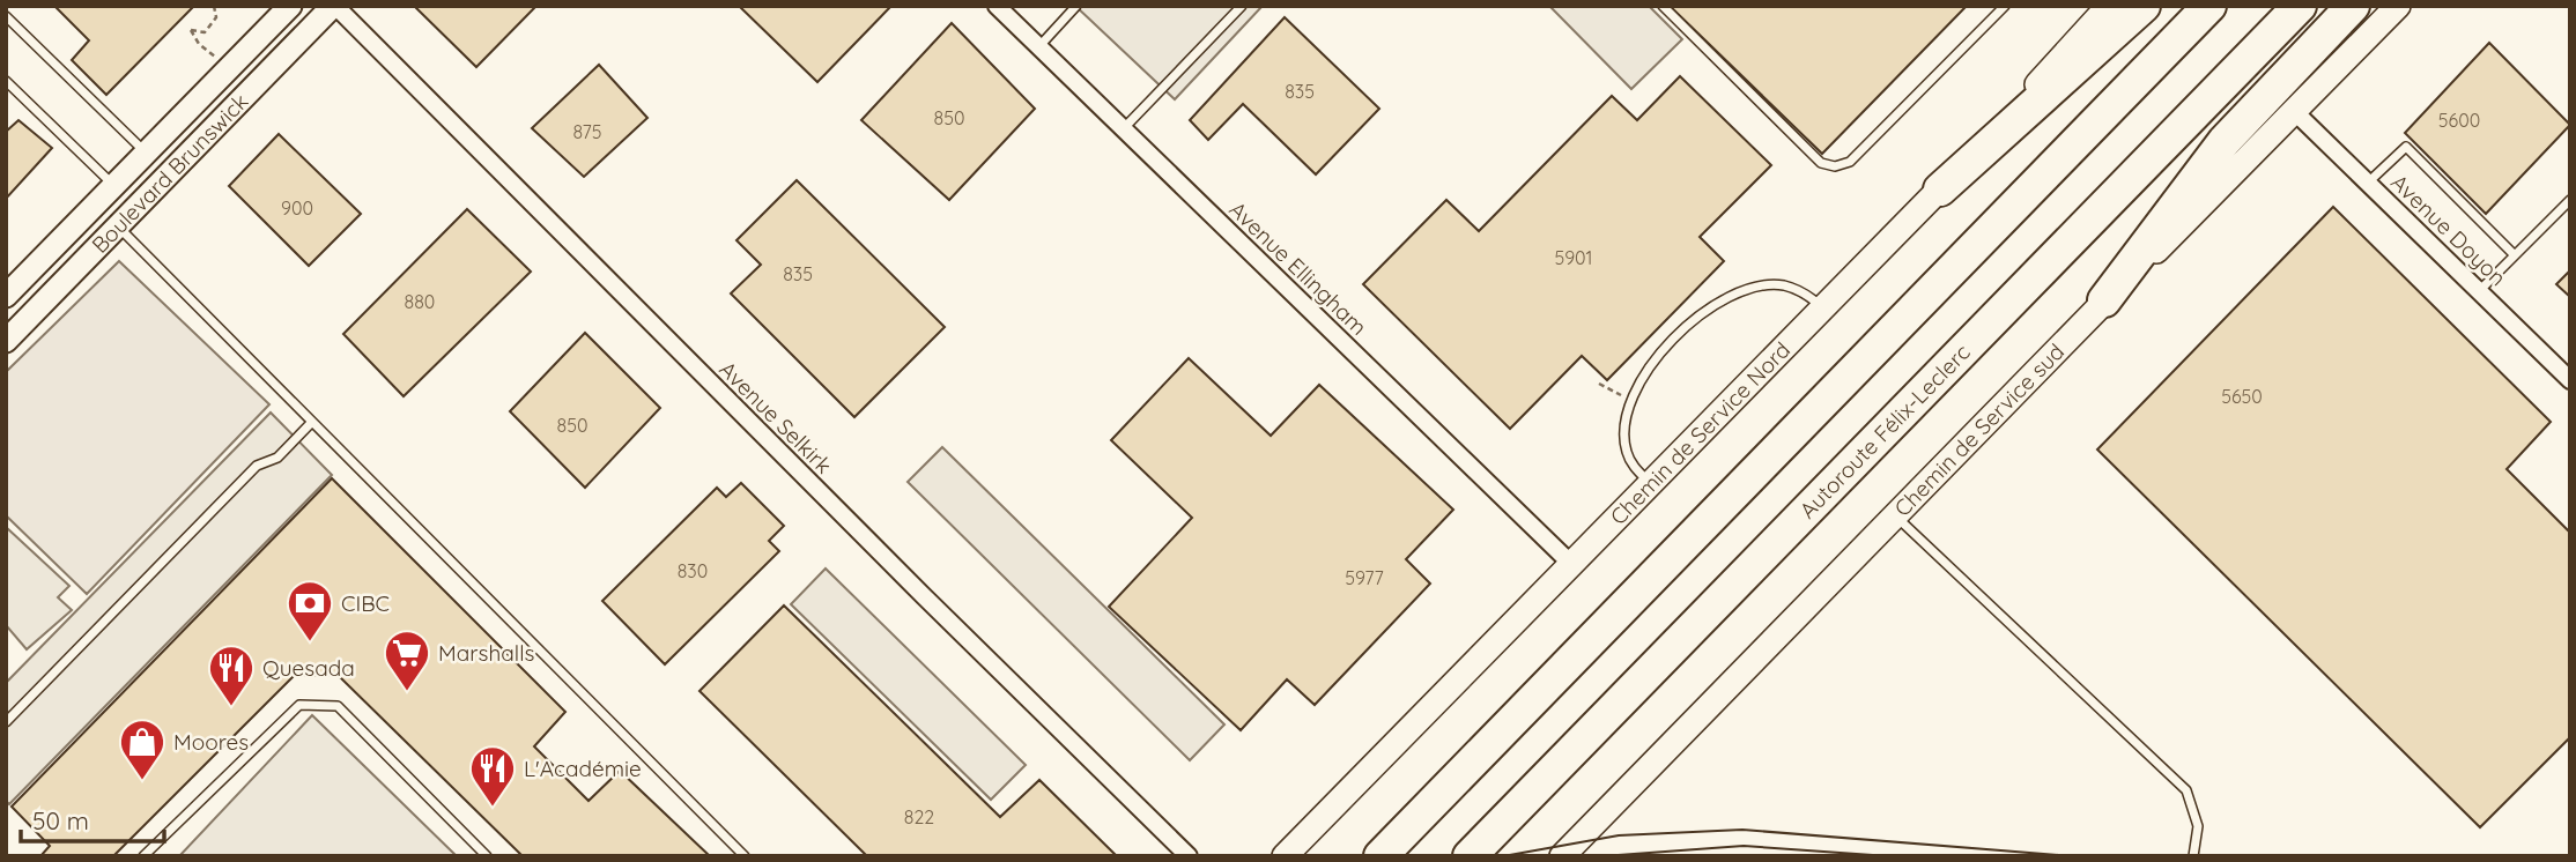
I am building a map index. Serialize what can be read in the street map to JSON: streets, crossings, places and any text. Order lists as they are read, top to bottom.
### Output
{
  "streets": {
    "highway": ["Autoroute Félix-Leclerc"],
    "main road": ["Chemin de Service sud", "Chemin de Service Nord"],
    "street": [
      "Boulevard Brunswick",
      "Avenue Doyon",
      "Avenue Ellingham",
      "Avenue Selkirk"
    ]
  },
  "crossings": [
    ["Boulevard Brunswick", "Avenue Selkirk"],
    ["Avenue Doyon", "Chemin de Service sud"],
    ["Avenue Ellingham", "Chemin de Service Nord"]
  ],
  "places": {
    "bank": ["CIBC"],
    "supermarket": ["Marshalls"],
    "restaurant": ["Quesada", "L'Académie"],
    "shop": ["Moores"]
  },
  "house_numbers": [
    "835",
    "850",
    "5600",
    "875",
    "900",
    "5901",
    "835",
    "880",
    "5650",
    "850",
    "830",
    "5977",
    "822"
  ],
  "scale_bar": "50 m"
}
